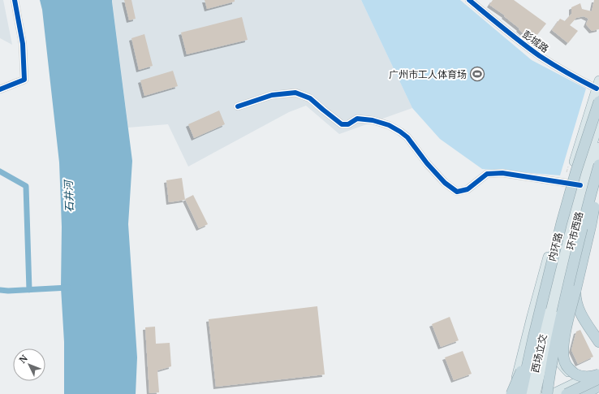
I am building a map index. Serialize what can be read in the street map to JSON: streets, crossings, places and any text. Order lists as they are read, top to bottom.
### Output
{
  "streets": {
    "highway": ["内环路"],
    "main road": ["环市西路", "西场立交"],
    "street": ["彭城路"]
  },
  "crossings": [
    ["环市西路", "西场立交"]
  ],
  "water": ["石井河"],
  "places": {
    "sports": ["广州市工人体育场"]
  },
  "north": "top left"
}
